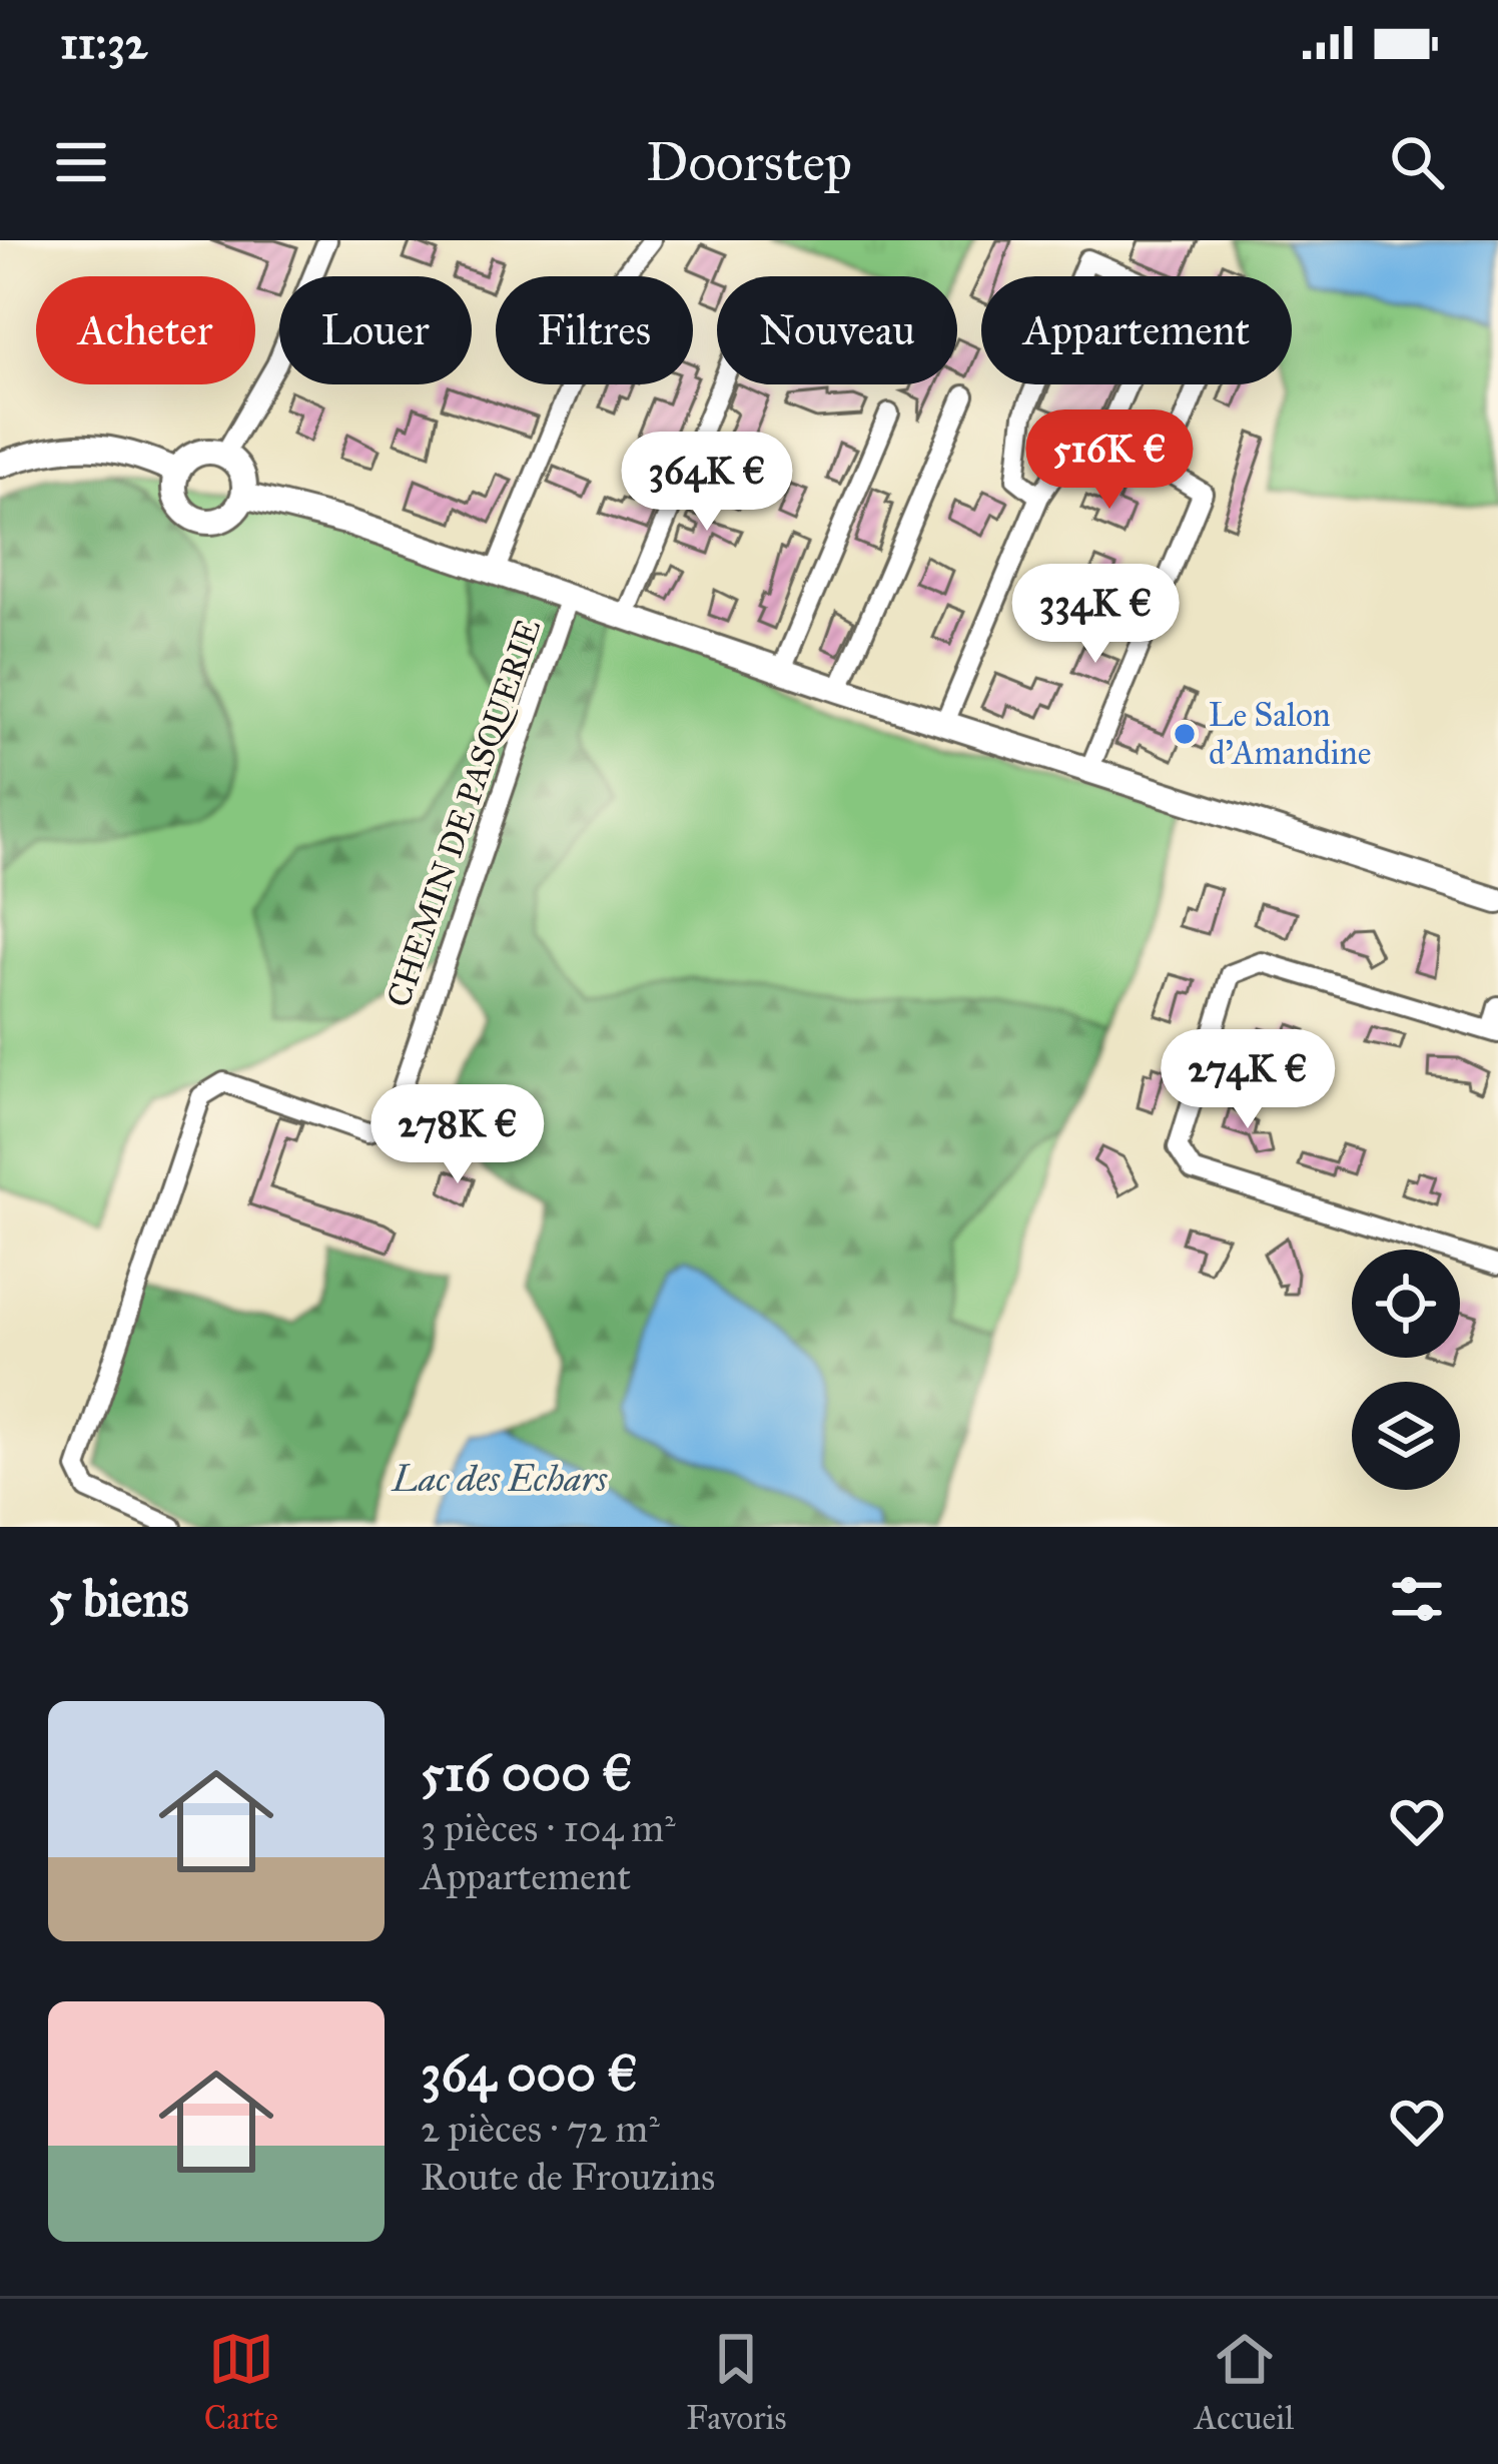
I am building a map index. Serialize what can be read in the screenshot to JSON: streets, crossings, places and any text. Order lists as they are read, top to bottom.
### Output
{
  "streets": {
    "street": ["CHEMIN DE PASQUERIE"]
  },
  "water": ["Lac des Echars"],
  "places": ["Le Salon d'Amandine"],
  "page": {
    "status": "11:32",
    "header": "Doorstep",
    "chip": [
      "Acheter",
      "Louer",
      "Filtres",
      "Nouveau",
      "Appartement"
    ],
    "price": [
      "516K €",
      "364K €",
      "334K €",
      "274K €",
      "278K €"
    ],
    "heading": "5 biens",
    "list": [
      {
        "name": "516 000 €",
        "note": "3 pièces · 104 m² · Appartement"
      },
      {
        "name": "364 000 €",
        "note": "2 pièces · 72 m² · Route de Frouzins"
      }
    ],
    "tabs": ["Carte", "Favoris", "Accueil"]
  }
}
